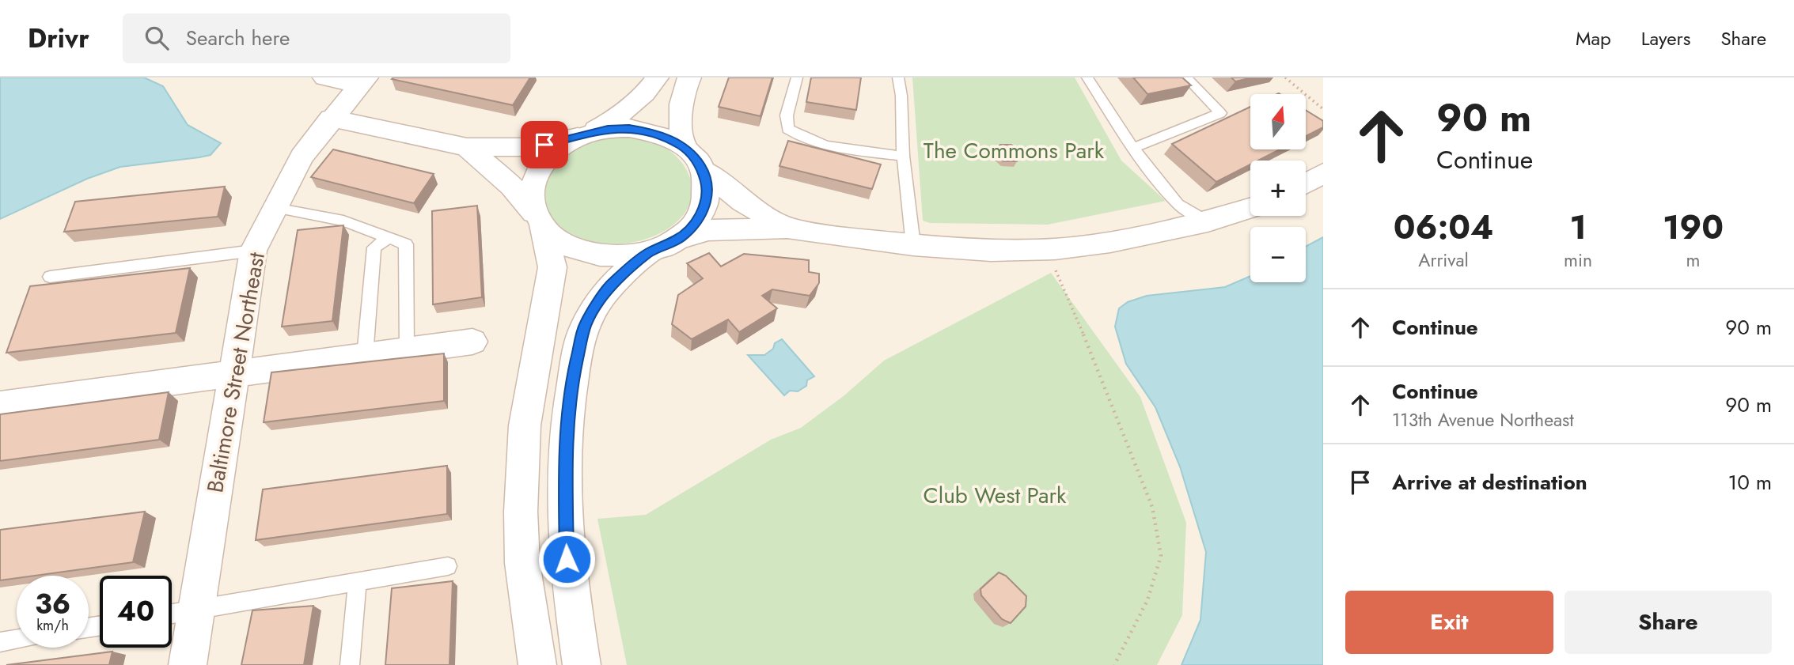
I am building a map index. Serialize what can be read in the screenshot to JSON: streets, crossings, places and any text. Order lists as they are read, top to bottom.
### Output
{
  "streets": {
    "street": ["Baltimore Street Northeast"]
  },
  "parks": ["The Commons Park", "Club West Park"],
  "north": "top",
  "page": {
    "header": "Drivr",
    "search": "Search here",
    "nav": ["Map", "Layers", "Share"],
    "turn": ["90 m", "Continue"],
    "map_buttons": ["+", "−"],
    "eta": [
      "06:04",
      "Arrival",
      "1",
      "min",
      "190",
      "m"
    ],
    "list": [
      {
        "name": "Continue",
        "value": "90 m"
      },
      {
        "name": "Continue",
        "note": "113th Avenue Northeast",
        "value": "90 m"
      },
      {
        "name": "Arrive at destination",
        "value": "10 m"
      }
    ],
    "speed": "36 km/h",
    "limit": "40",
    "buttons": ["Exit", "Share"]
  }
}
